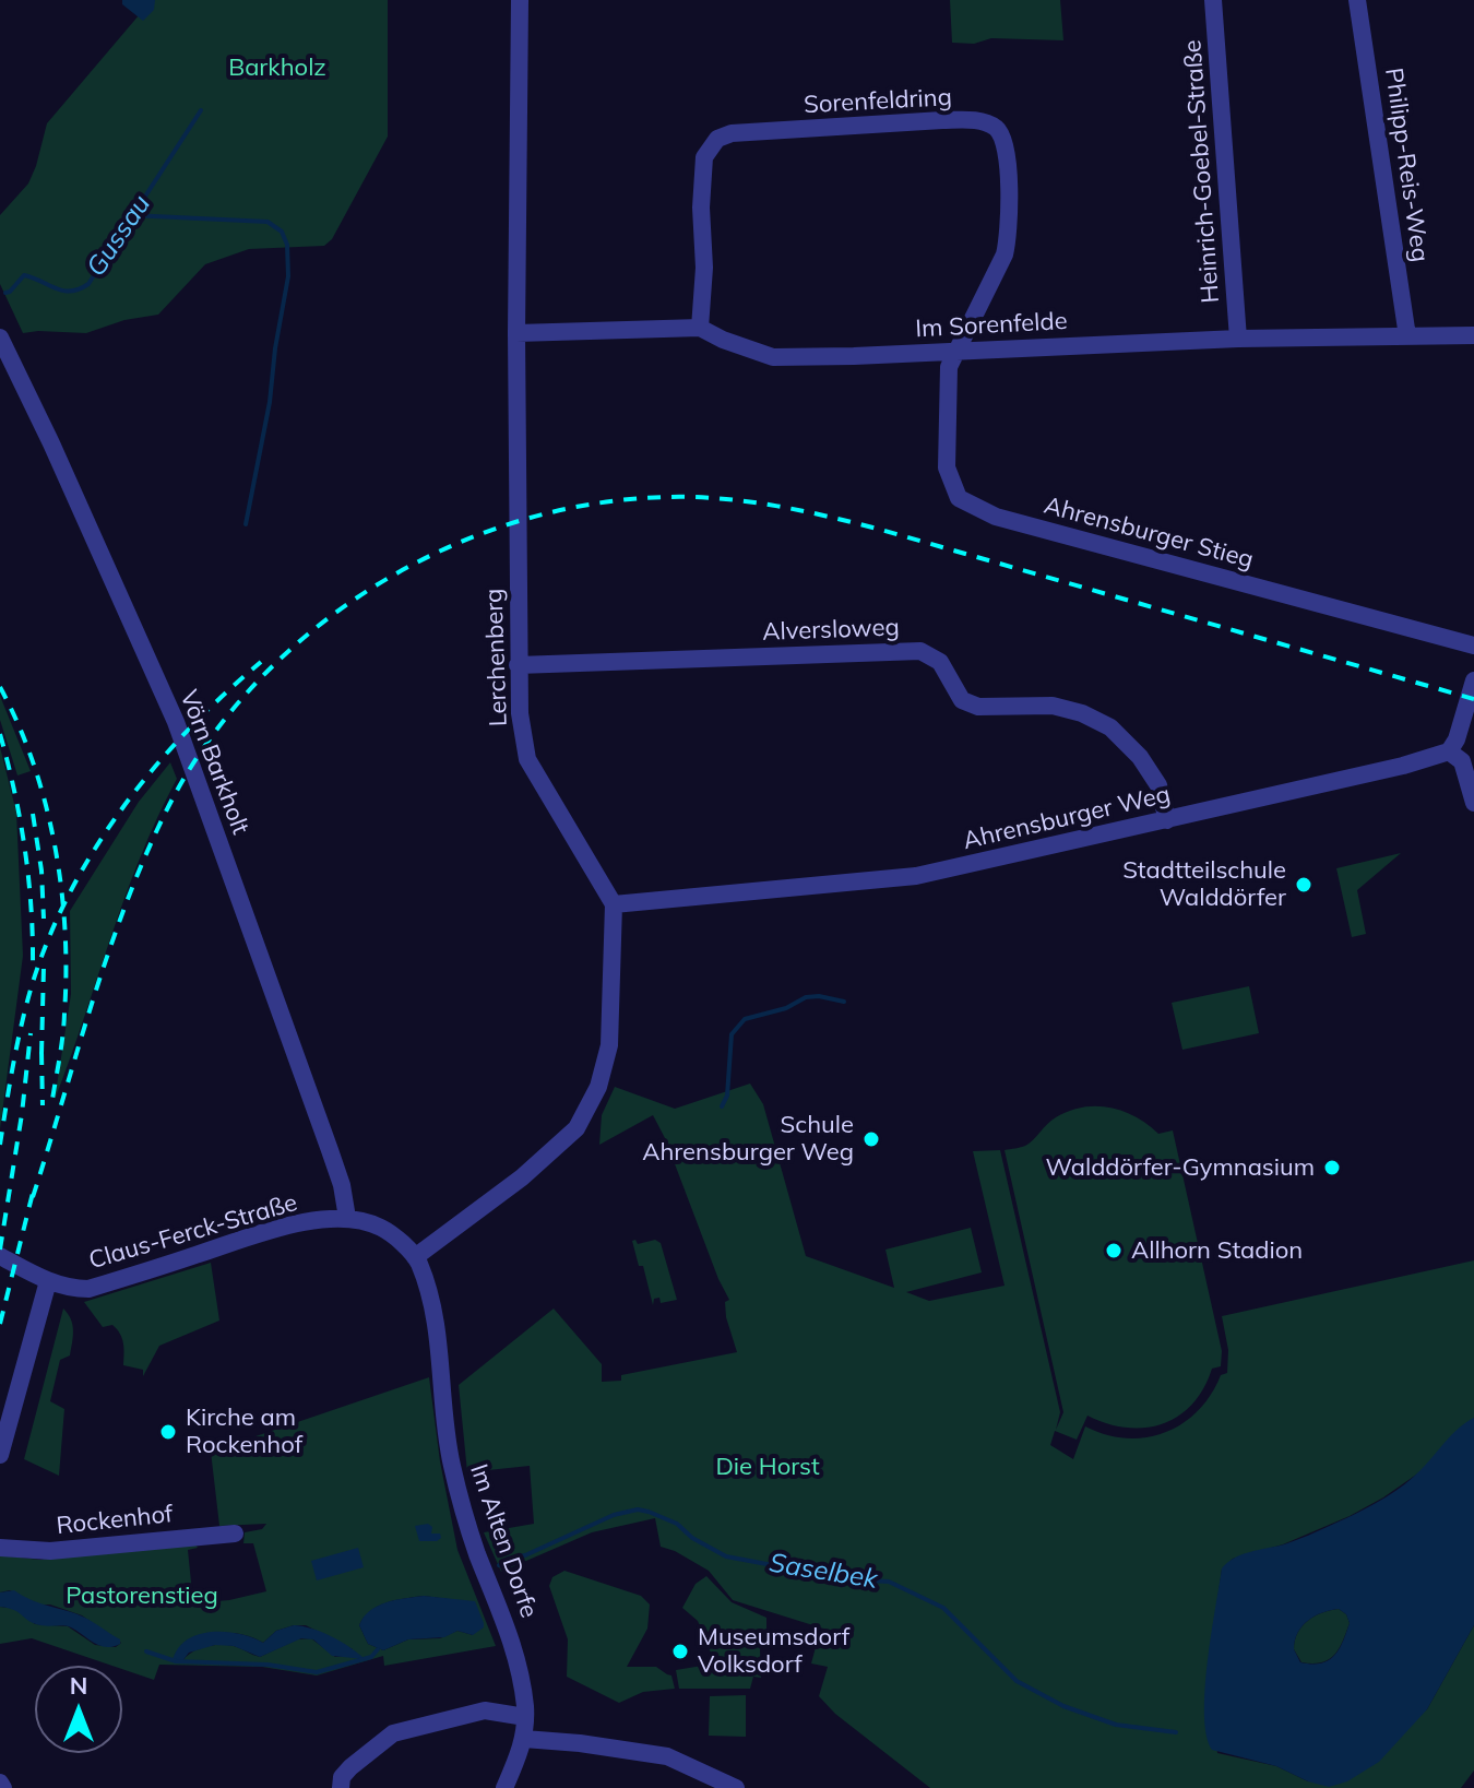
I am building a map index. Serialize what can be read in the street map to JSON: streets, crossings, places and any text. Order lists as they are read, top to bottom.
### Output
{
  "streets": {
    "street": [
      "Sorenfeldring",
      "Philipp-Reis-Weg",
      "Heinrich-Goebel-Straße",
      "Im Sorenfelde",
      "Ahrensburger Stieg",
      "Alversloweg",
      "Lerchenberg",
      "Vörn Barkholt",
      "Ahrensburger Weg",
      "Claus-Ferck-Straße",
      "Rockenhof",
      "Im Alten Dorfe"
    ]
  },
  "crossings": [
    ["Sorenfeldring", "Im Sorenfelde"],
    ["Sorenfeldring", "Ahrensburger Stieg"],
    ["Philipp-Reis-Weg", "Im Sorenfelde"],
    ["Heinrich-Goebel-Straße", "Im Sorenfelde"],
    ["Im Sorenfelde", "Ahrensburger Stieg"],
    ["Im Sorenfelde", "Lerchenberg"],
    ["Alversloweg", "Lerchenberg"],
    ["Alversloweg", "Ahrensburger Weg"],
    ["Lerchenberg", "Ahrensburger Weg"],
    ["Vörn Barkholt", "Claus-Ferck-Straße"],
    ["Claus-Ferck-Straße", "Im Alten Dorfe"]
  ],
  "water": ["Gussau", "Saselbek"],
  "parks": ["Barkholz", "Die Horst", "Pastorenstieg"],
  "places": [
    "Stadtteilschule Walddörfer",
    "Schule Ahrensburger Weg",
    "Walddörfer-Gymnasium",
    "Allhorn Stadion",
    "Kirche am Rockenhof",
    "Museumsdorf Volksdorf"
  ],
  "north": "top"
}
